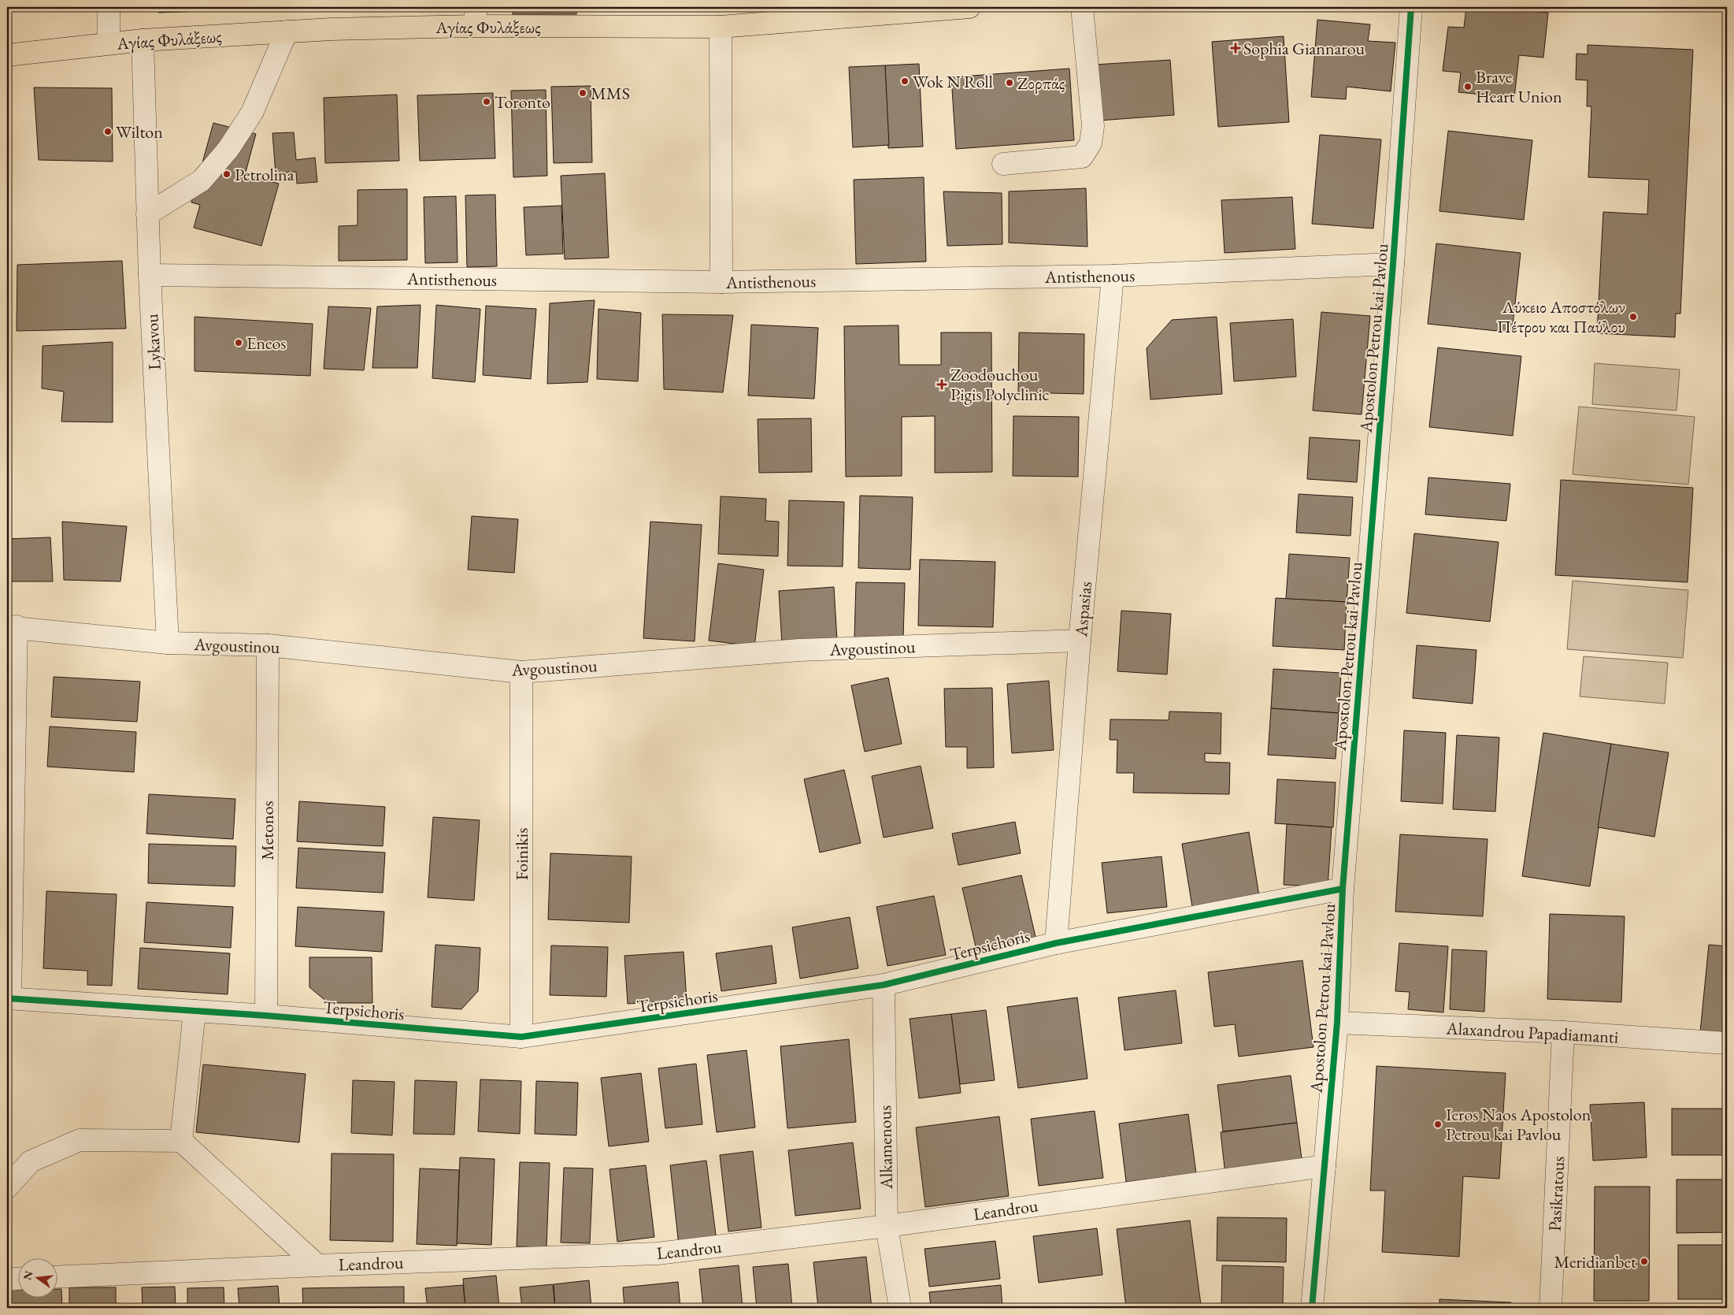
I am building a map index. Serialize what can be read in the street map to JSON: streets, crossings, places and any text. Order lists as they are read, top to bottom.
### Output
{
  "streets": {
    "main road": ["Αγίας Φυλάξεως"],
    "street": [
      "Antisthenous",
      "Apostolon Petrou kai Pavlou",
      "Lykavou",
      "Aspasias",
      "Avgoustinou",
      "Metonos",
      "Foinikis",
      "Terpsichoris",
      "Alaxandrou Papadiamanti",
      "Alkamenous",
      "Pasikratous",
      "Leandrou"
    ]
  },
  "crossings": [
    ["Αγίας Φυλάξεως", "Lykavou"],
    ["Antisthenous", "Apostolon Petrou kai Pavlou"],
    ["Antisthenous", "Lykavou"],
    ["Antisthenous", "Aspasias"],
    ["Apostolon Petrou kai Pavlou", "Terpsichoris"],
    ["Apostolon Petrou kai Pavlou", "Alaxandrou Papadiamanti"],
    ["Apostolon Petrou kai Pavlou", "Leandrou"],
    ["Lykavou", "Avgoustinou"],
    ["Aspasias", "Avgoustinou"],
    ["Aspasias", "Terpsichoris"],
    ["Avgoustinou", "Metonos"],
    ["Avgoustinou", "Foinikis"],
    ["Metonos", "Terpsichoris"],
    ["Foinikis", "Terpsichoris"],
    ["Terpsichoris", "Alkamenous"],
    ["Alaxandrou Papadiamanti", "Pasikratous"],
    ["Alkamenous", "Leandrou"]
  ],
  "places": {
    "health": ["Sophia Giannarou", "Zoodouchou Pigis Polyclinic"],
    "other": [
      "Wok N Roll",
      "Ζορπάς",
      "Brave Heart Union",
      "MMS",
      "Toronto",
      "Wilton",
      "Petrolina",
      "Λύκειο Αποστόλων Πέτρου και Παύλου",
      "Eneos",
      "Ieros Naos Apostolon Petrou kai Pavlou",
      "Meridianbet"
    ]
  },
  "north": "left"
}
